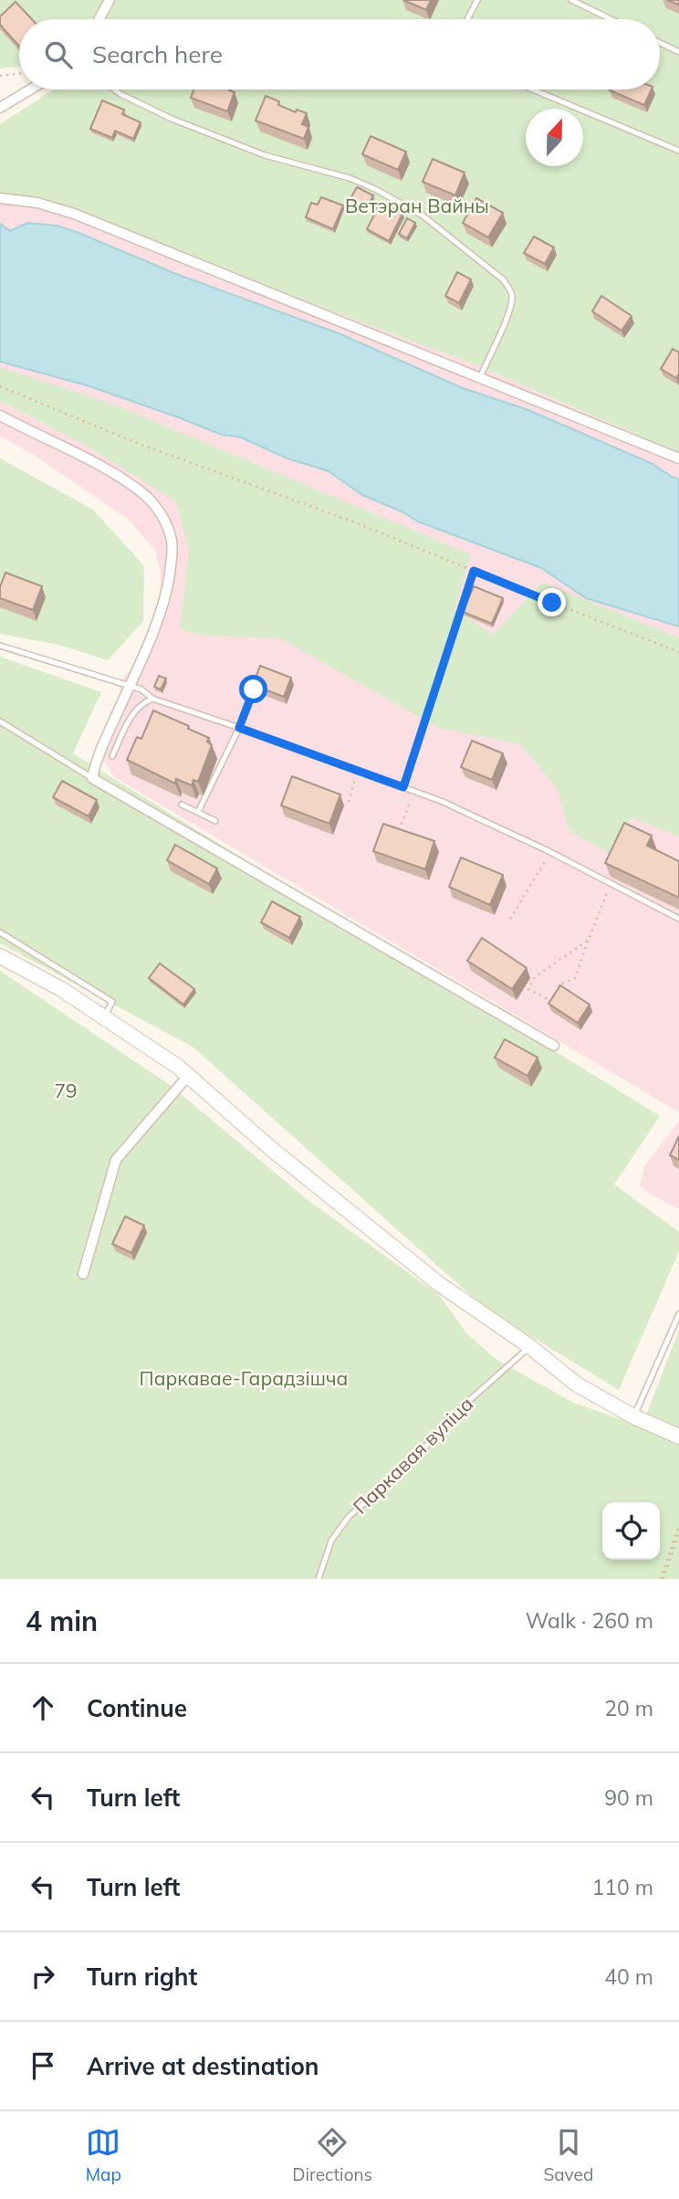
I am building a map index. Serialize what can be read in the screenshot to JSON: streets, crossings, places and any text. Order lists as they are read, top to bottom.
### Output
{
  "streets": {
    "lane": ["Паркавая вуліца"]
  },
  "parks": ["Ветэран Вайны", "79", "Паркавае-Гарадзішча"],
  "north": "top",
  "page": {
    "search": "Search here",
    "heading": ["4 min", "Walk · 260 m"],
    "list": [
      ["Continue", "20 m"],
      ["Turn left", "90 m"],
      ["Turn left", "110 m"],
      ["Turn right", "40 m"],
      "Arrive at destination"
    ],
    "nav": ["Map", "Directions", "Saved"]
  }
}
